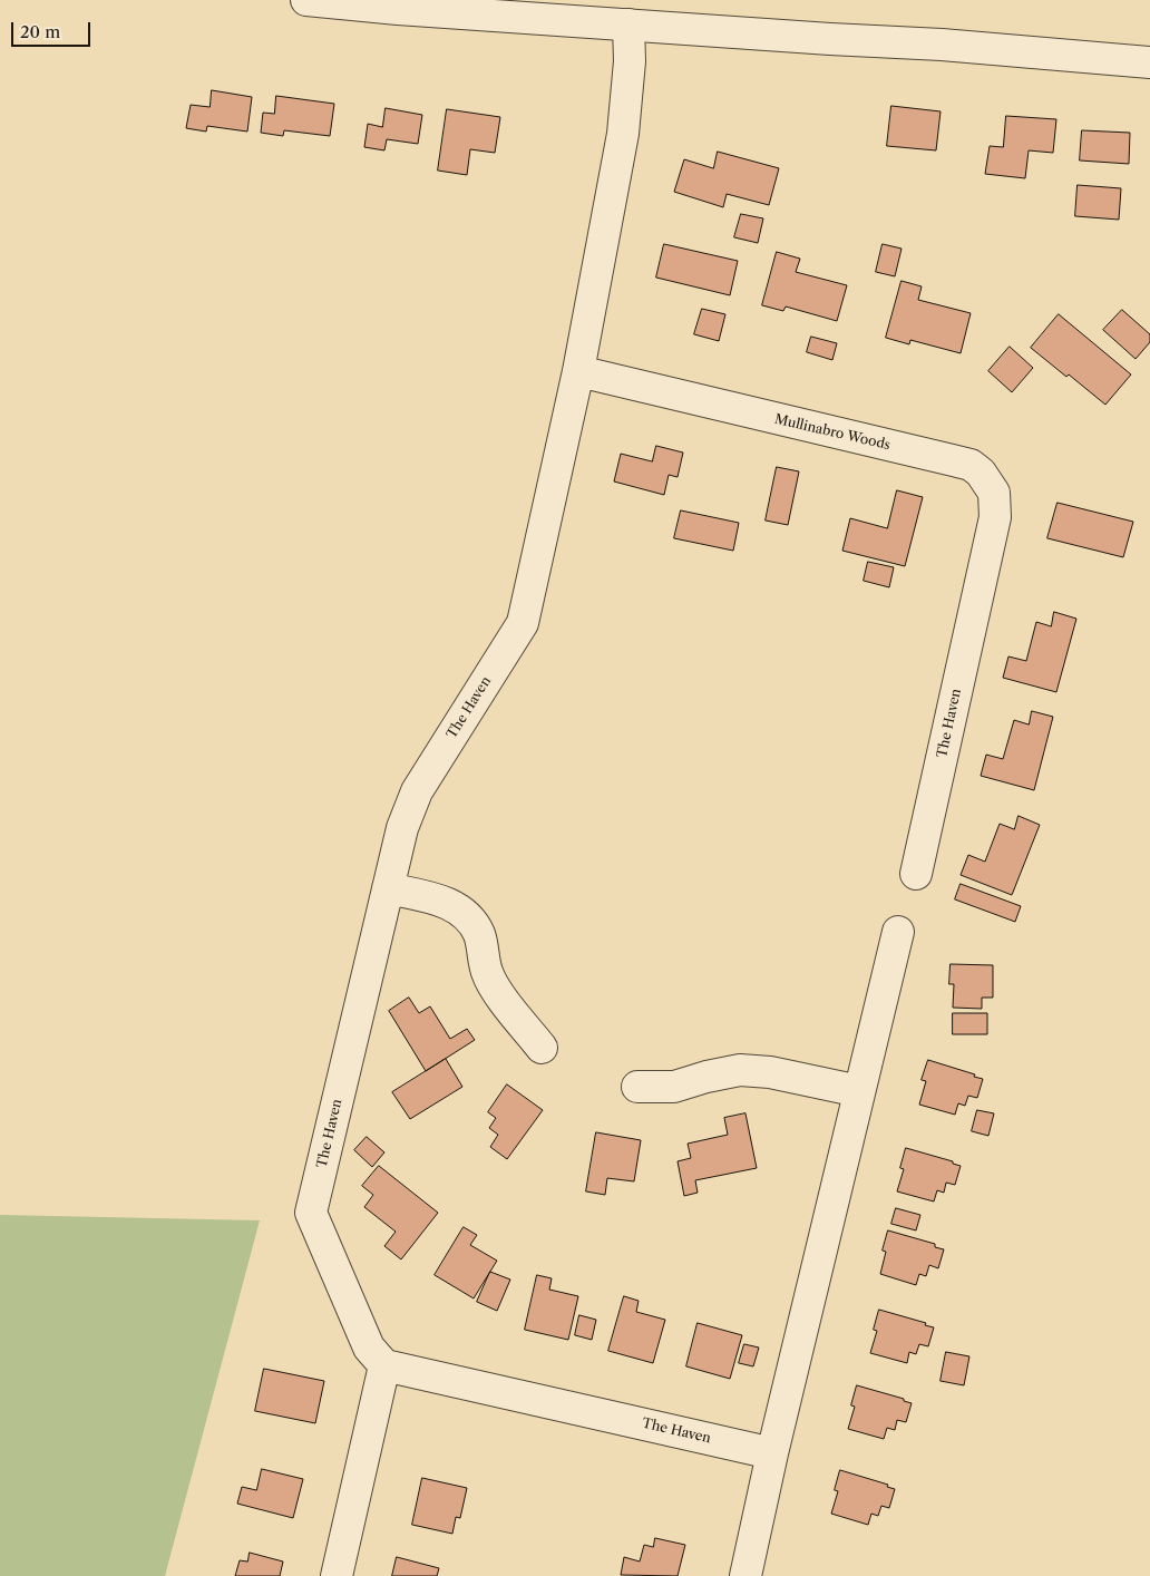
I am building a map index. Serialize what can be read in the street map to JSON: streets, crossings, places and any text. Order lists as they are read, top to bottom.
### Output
{
  "streets": {
    "street": ["Mullinabro Woods", "The Haven"]
  },
  "crossings": [
    ["Mullinabro Woods", "The Haven"]
  ],
  "scale_bar": "20 m"
}
